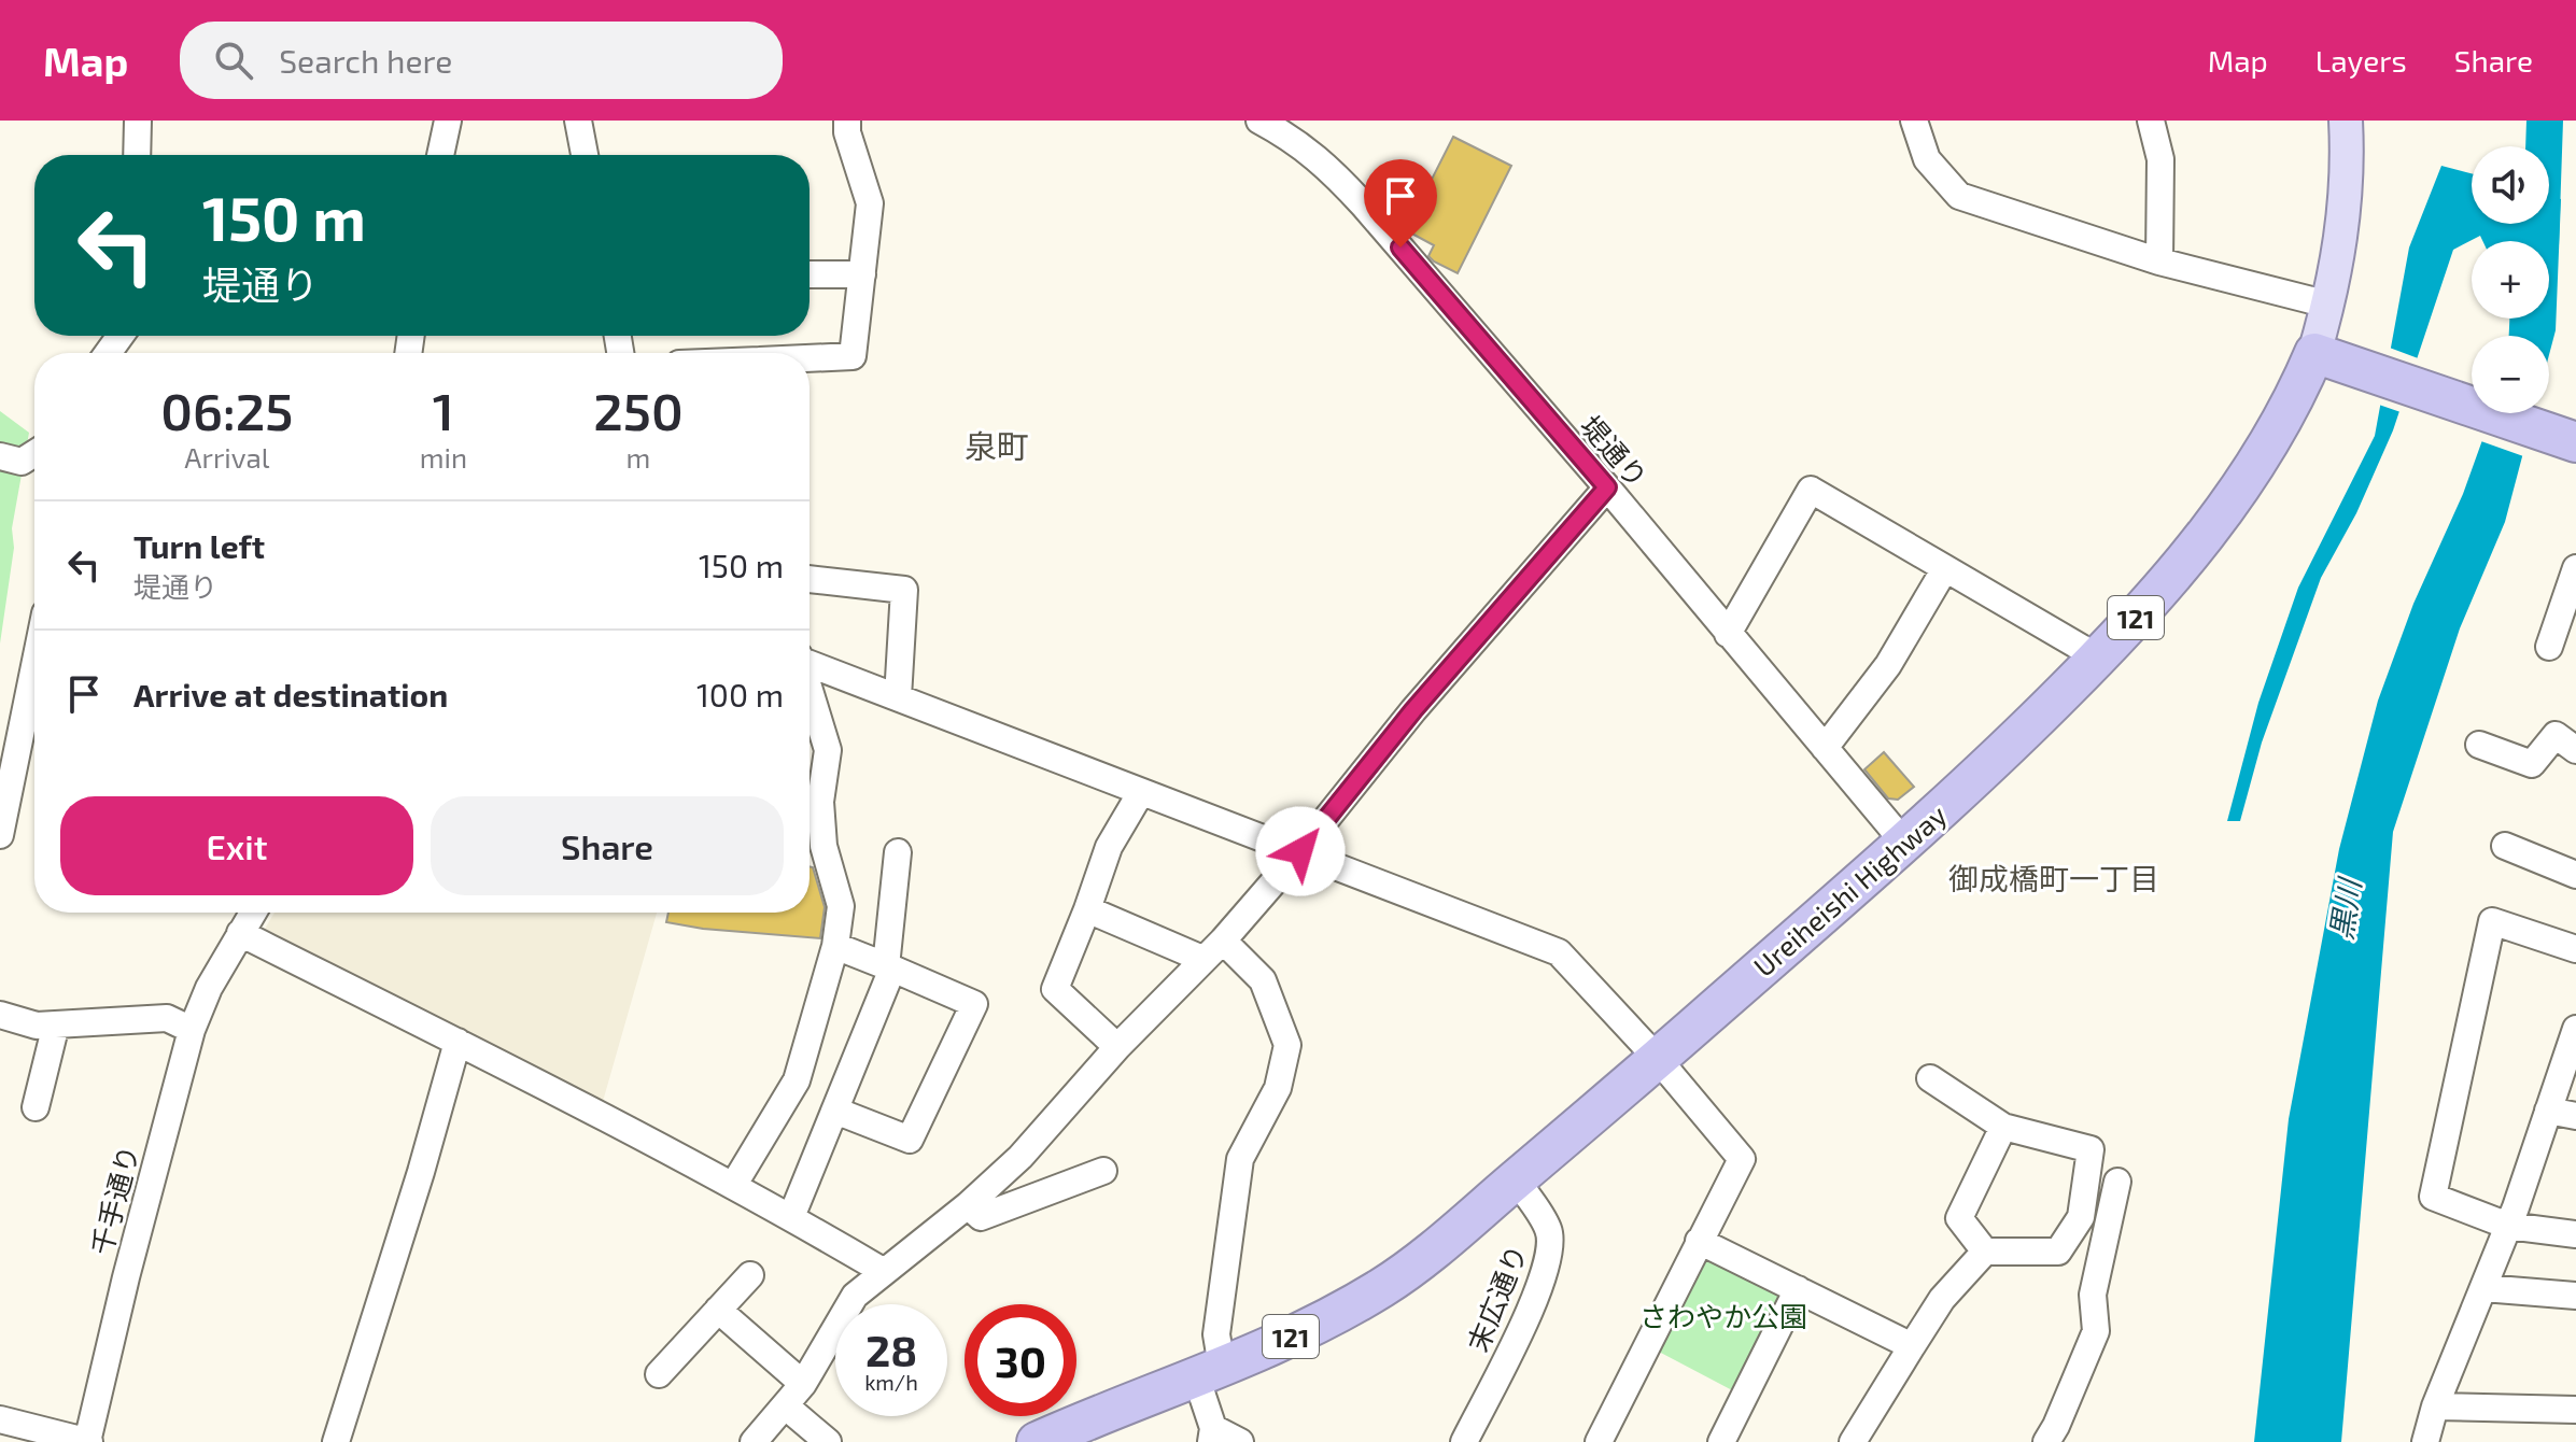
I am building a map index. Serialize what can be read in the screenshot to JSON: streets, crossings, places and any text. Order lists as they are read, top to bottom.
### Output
{
  "streets": {
    "highway": ["121", "Ureiheishi Highway"],
    "street": ["堤通り", "千手通り", "末広通り"]
  },
  "crossings": [
    ["堤通り", "Ureiheishi Highway"],
    ["Ureiheishi Highway", "末広通り"]
  ],
  "districts": ["泉町", "御成橋町一丁目"],
  "water": ["黒川"],
  "parks": ["さわやか公園"],
  "page": {
    "header": "Map",
    "search": "Search here",
    "nav": ["Map", "Layers", "Share"],
    "map_buttons": ["+", "−"],
    "turn": ["150 m", "堤通り"],
    "eta": [
      "06:25",
      "Arrival",
      "1",
      "min",
      "250",
      "m"
    ],
    "list": [
      {
        "name": "Turn left",
        "note": "堤通り",
        "value": "150 m"
      },
      {
        "name": "Arrive at destination",
        "value": "100 m"
      }
    ],
    "buttons": ["Exit", "Share"],
    "speed": "28 km/h",
    "limit": "30"
  }
}
